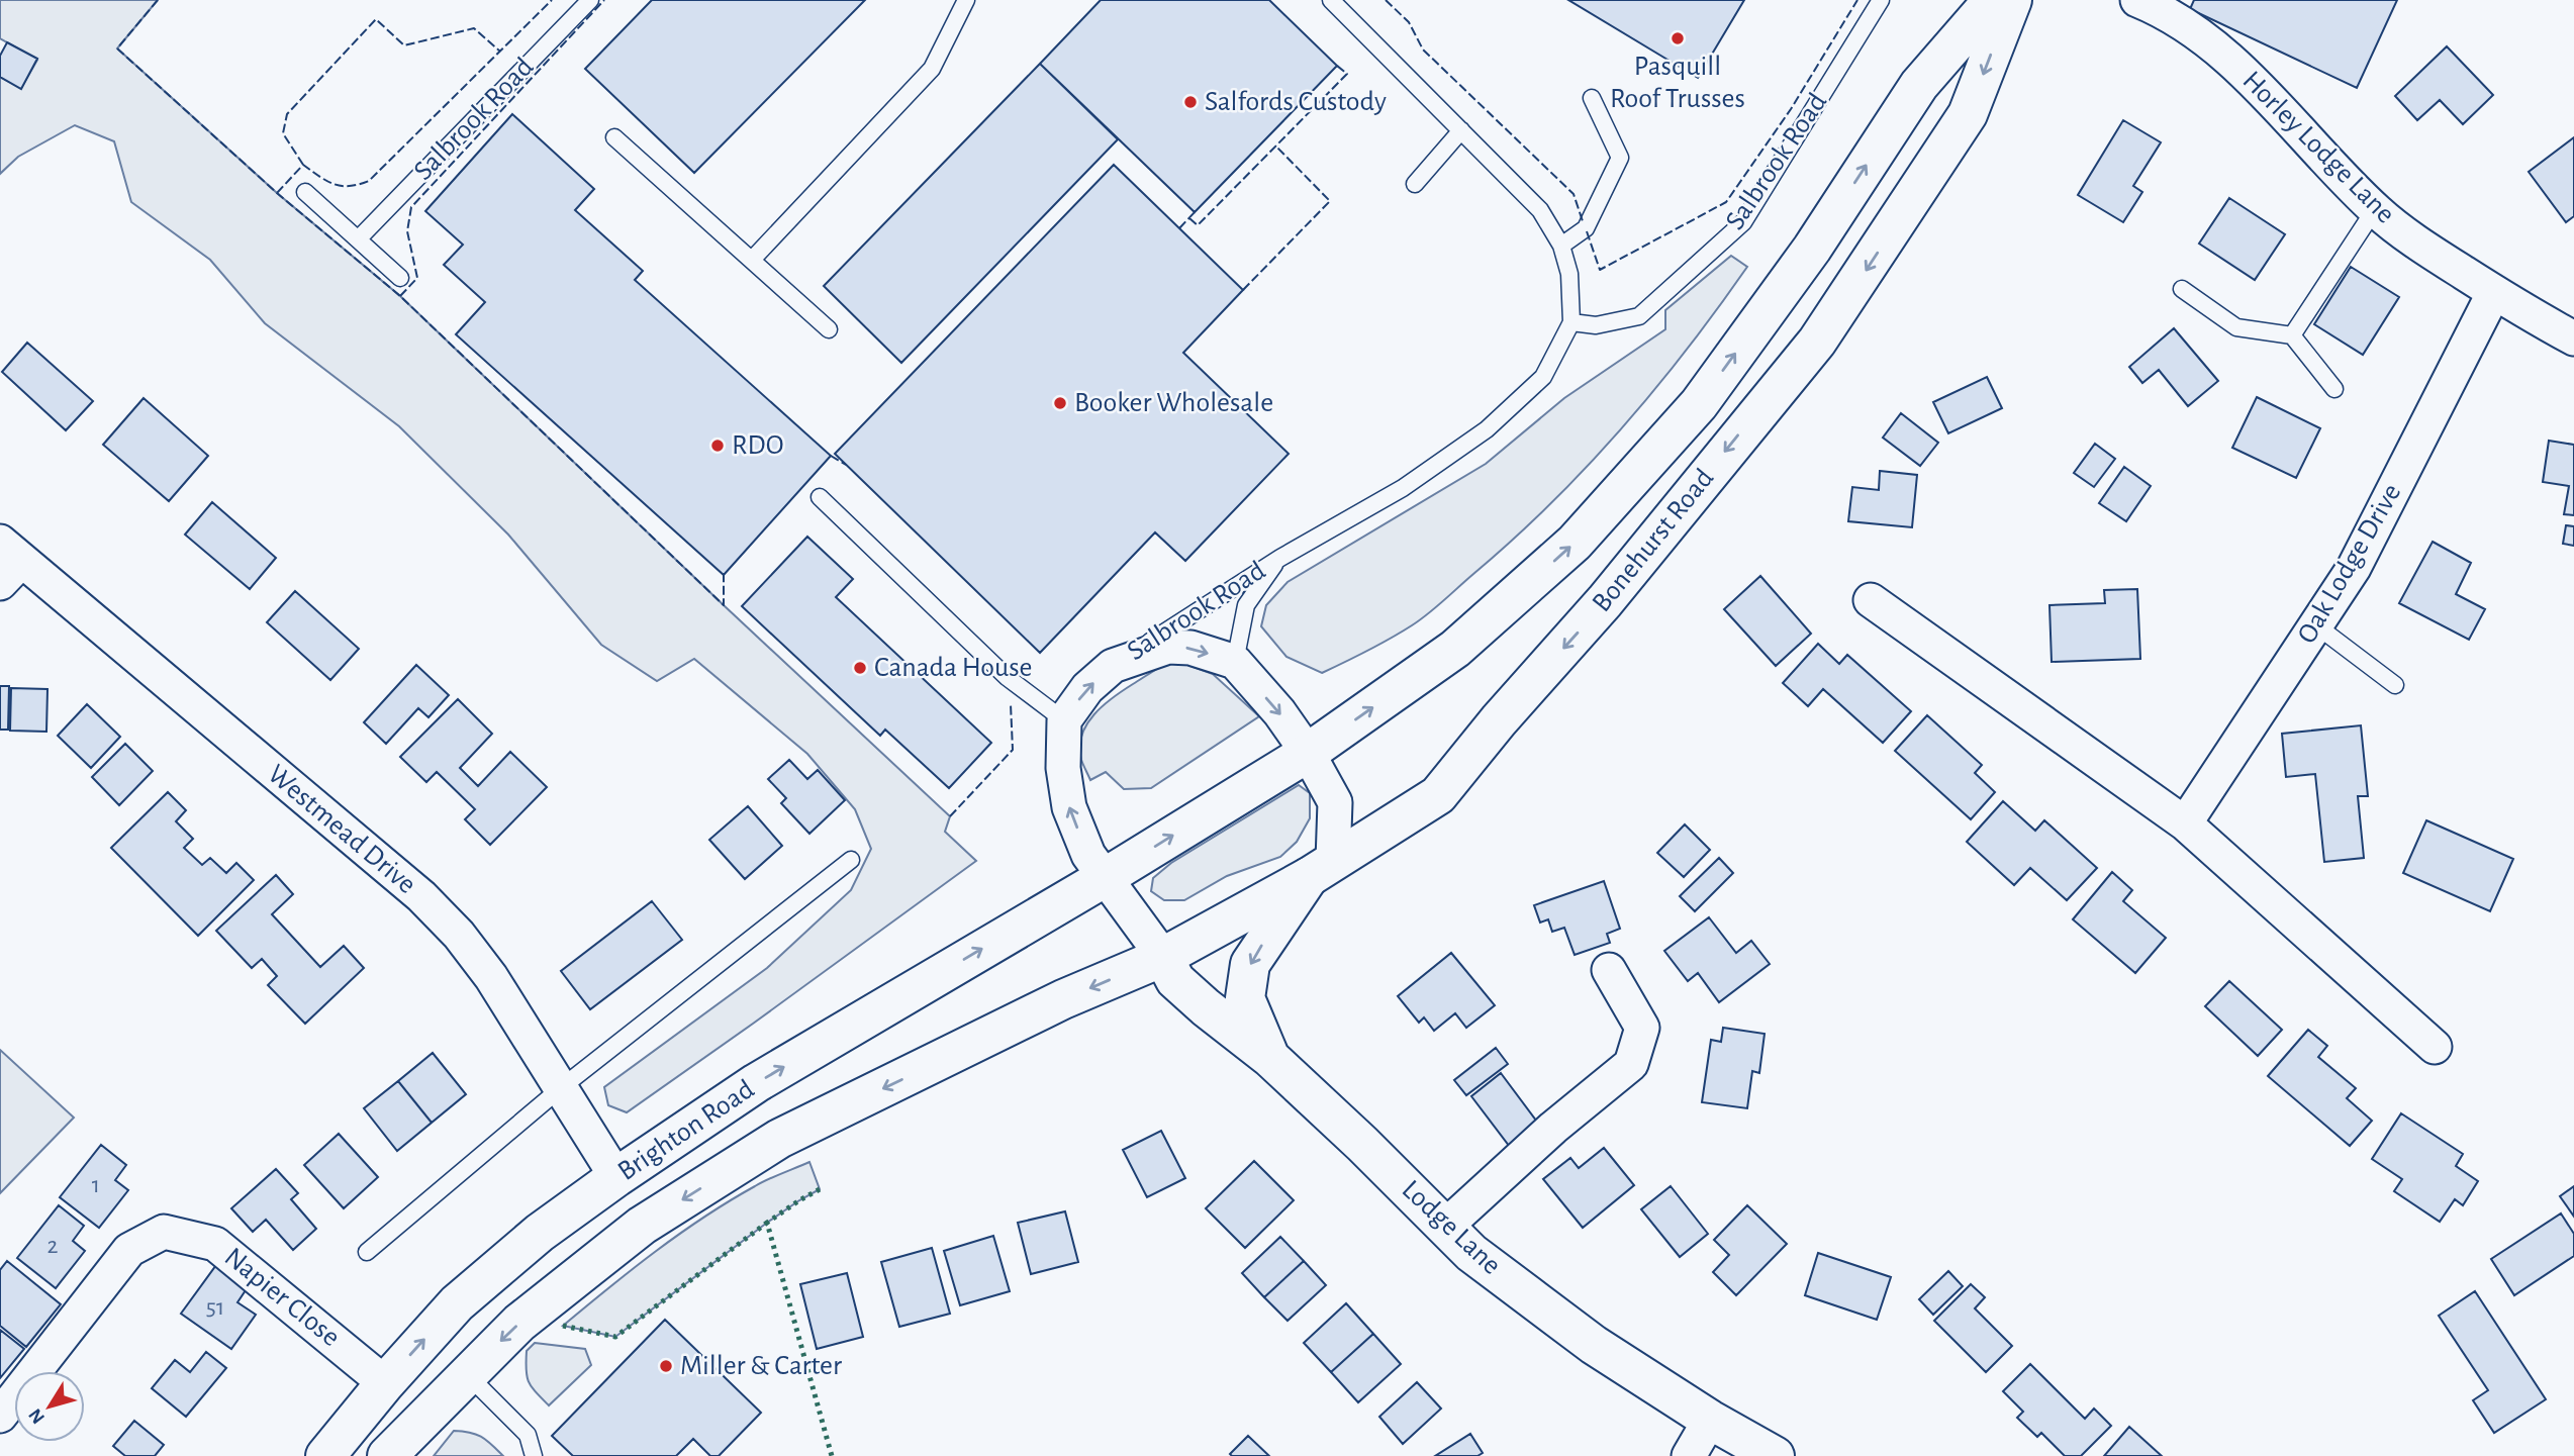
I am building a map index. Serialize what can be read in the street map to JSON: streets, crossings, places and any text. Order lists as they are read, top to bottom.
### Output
{
  "streets": {
    "main road": ["Bonehurst Road", "Brighton Road", "Lodge Lane"],
    "street": [
      "Salbrook Road",
      "Horley Lodge Lane",
      "Oak Lodge Drive",
      "Westmead Drive",
      "Napier Close"
    ]
  },
  "crossings": [
    ["Horley Lodge Lane", "Oak Lodge Drive"],
    ["Bonehurst Road", "Brighton Road"],
    ["Bonehurst Road", "Lodge Lane"],
    ["Westmead Drive", "Brighton Road"],
    ["Brighton Road", "Lodge Lane"],
    ["Brighton Road", "Napier Close"]
  ],
  "places": [
    "Pasquill Roof Trusses",
    "Salfords Custody",
    "Booker Wholesale",
    "RDO",
    "Canada House",
    "Miller & Carter"
  ],
  "house_numbers": ["1", "2", "51"],
  "north": "bottom left"
}
